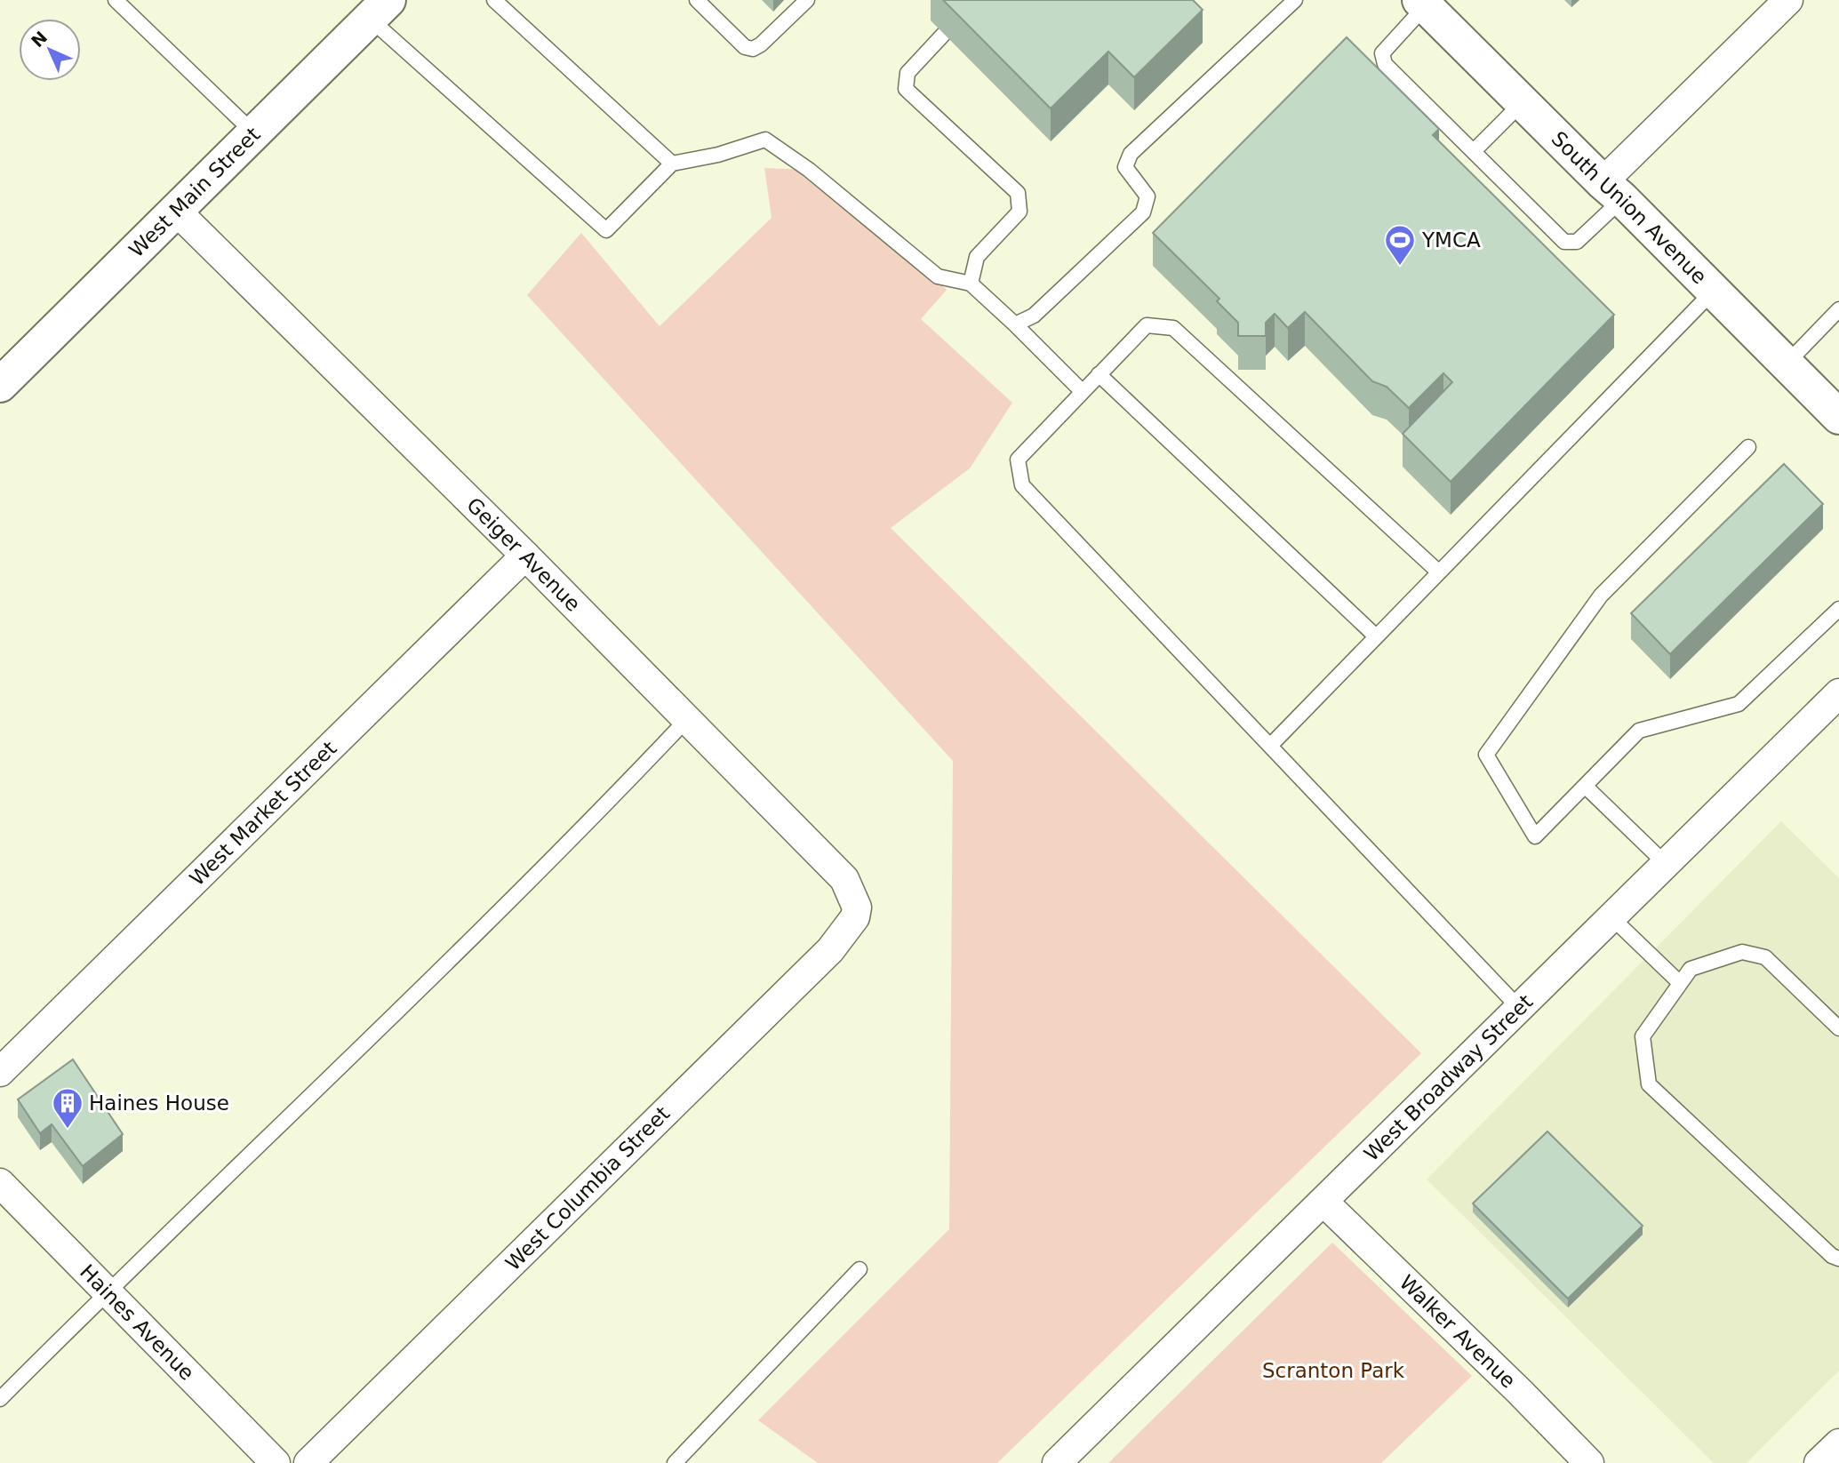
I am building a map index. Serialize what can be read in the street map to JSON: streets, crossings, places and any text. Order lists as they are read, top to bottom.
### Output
{
  "streets": {
    "main road": ["West Main Street", "South Union Avenue"],
    "street": [
      "Geiger Avenue",
      "West Market Street",
      "West Broadway Street",
      "West Columbia Street",
      "Haines Avenue",
      "Walker Avenue"
    ]
  },
  "crossings": [
    ["West Main Street", "Geiger Avenue"],
    ["Geiger Avenue", "West Market Street"],
    ["Geiger Avenue", "West Columbia Street"],
    ["West Broadway Street", "Walker Avenue"]
  ],
  "parks": ["Scranton Park"],
  "places": {
    "sports": ["YMCA"],
    "building": ["Haines House"]
  },
  "north": "top left"
}
